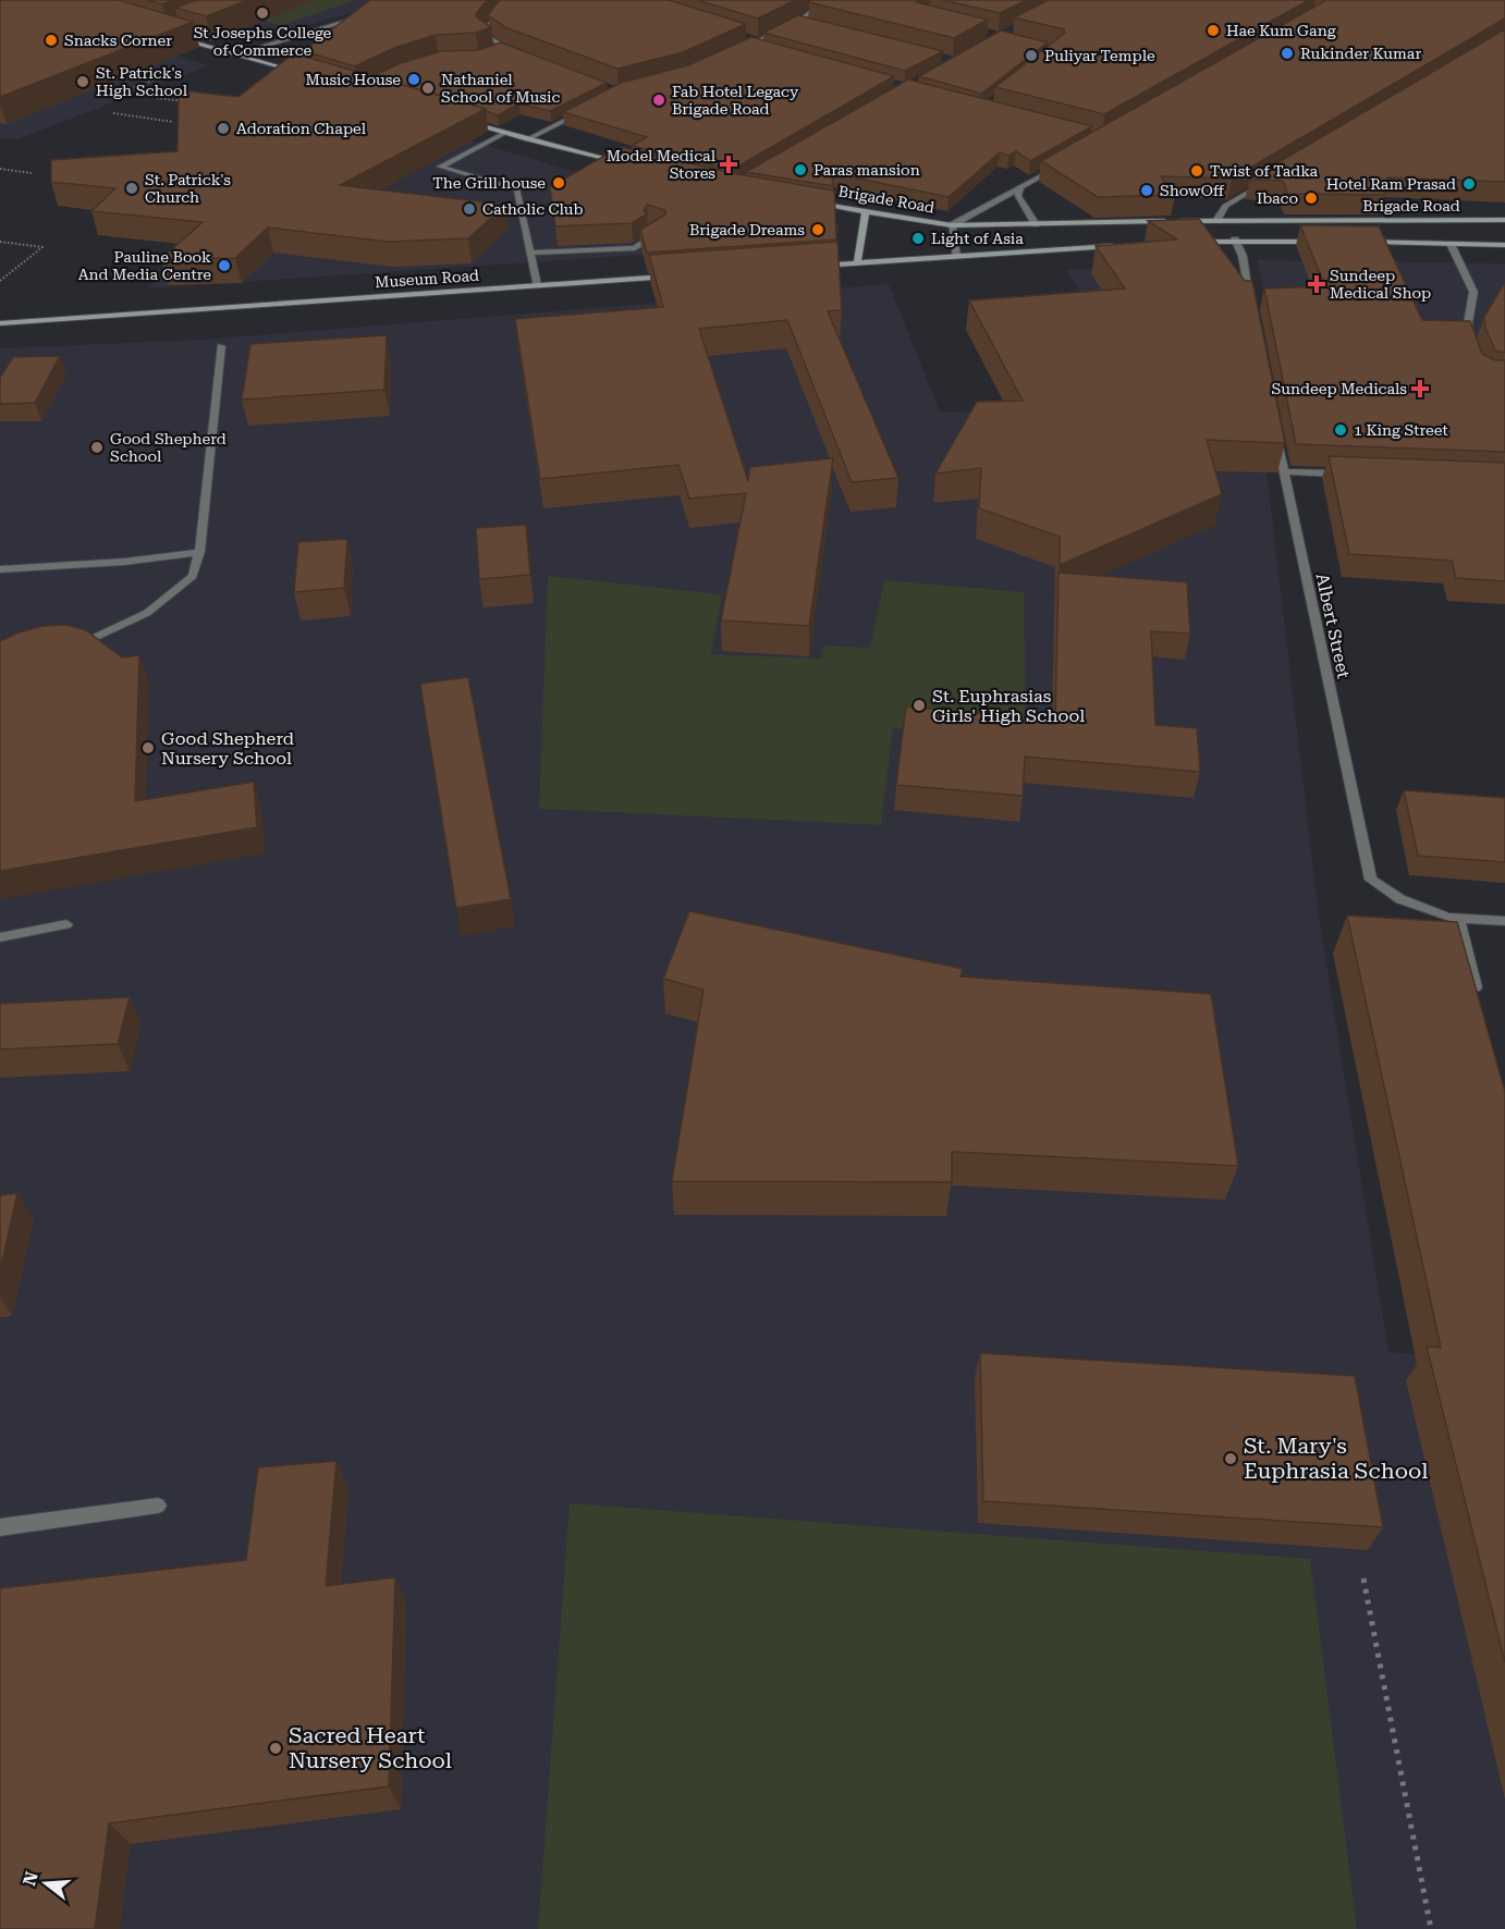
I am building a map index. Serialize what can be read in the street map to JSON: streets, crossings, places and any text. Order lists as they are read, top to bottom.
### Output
{
  "streets": {
    "main road": ["Brigade Road", "Museum Road"],
    "street": ["Albert Street"]
  },
  "places": {
    "other": [
      "St Josephs College of Commerce",
      "Hae Kum Gang",
      "Snacks Corner",
      "Rukinder Kumar",
      "Puliyar Temple",
      "Music House",
      "St. Patrick's High School",
      "Nathaniel School of Music",
      "Fab Hotel Legacy Brigade Road",
      "Adoration Chapel",
      "Paras mansion",
      "Twist of Tadka",
      "The Grill house",
      "Hotel Ram Prasad",
      "St. Patrick's Church",
      "ShowOff",
      "Ibaco",
      "Catholic Club",
      "Brigade Dreams",
      "Light of Asia",
      "Pauline Book And Media Centre",
      "1 King Street",
      "Good Shepherd School",
      "St. Euphrasias Girls' High School",
      "Good Shepherd Nursery School",
      "St. Mary's Euphrasia School",
      "Sacred Heart Nursery School"
    ],
    "health": ["Model Medical Stores", "Sundeep Medical Shop", "Sundeep Medicals"]
  },
  "north": "left"
}
